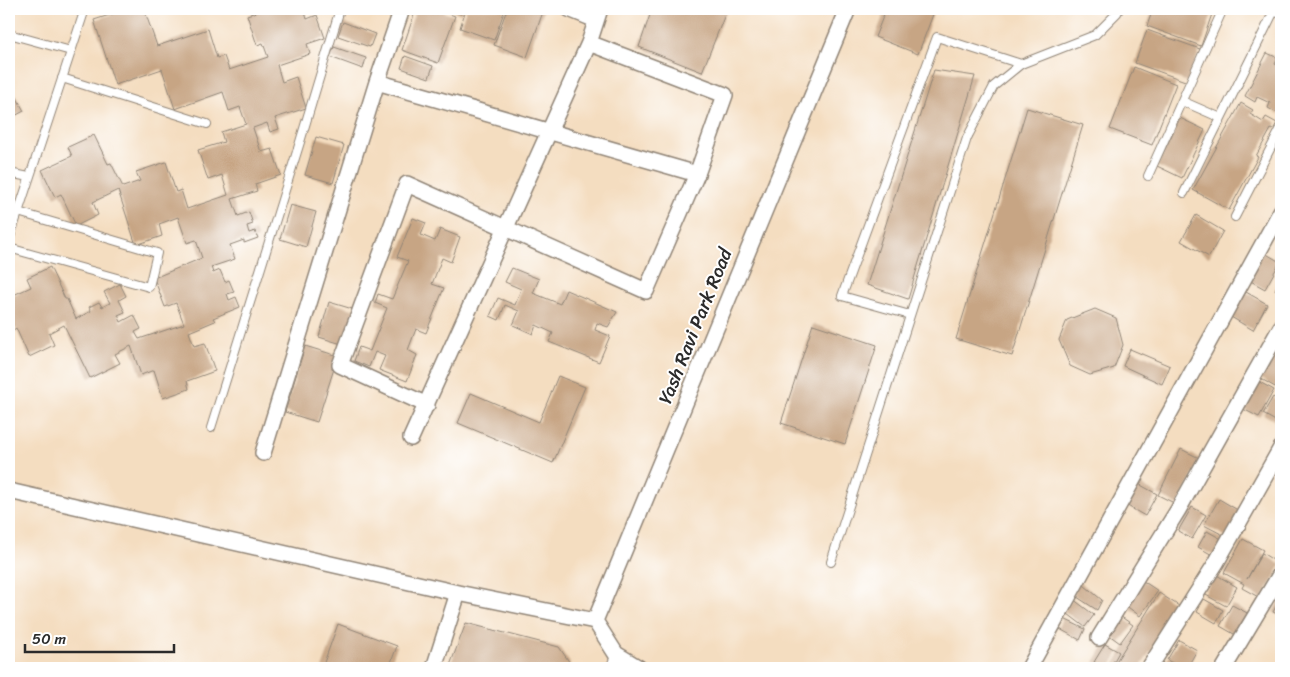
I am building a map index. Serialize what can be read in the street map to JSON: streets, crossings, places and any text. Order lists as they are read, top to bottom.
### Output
{
  "streets": {
    "street": ["Yash Ravi Park Road"]
  },
  "scale_bar": "50 m"
}
